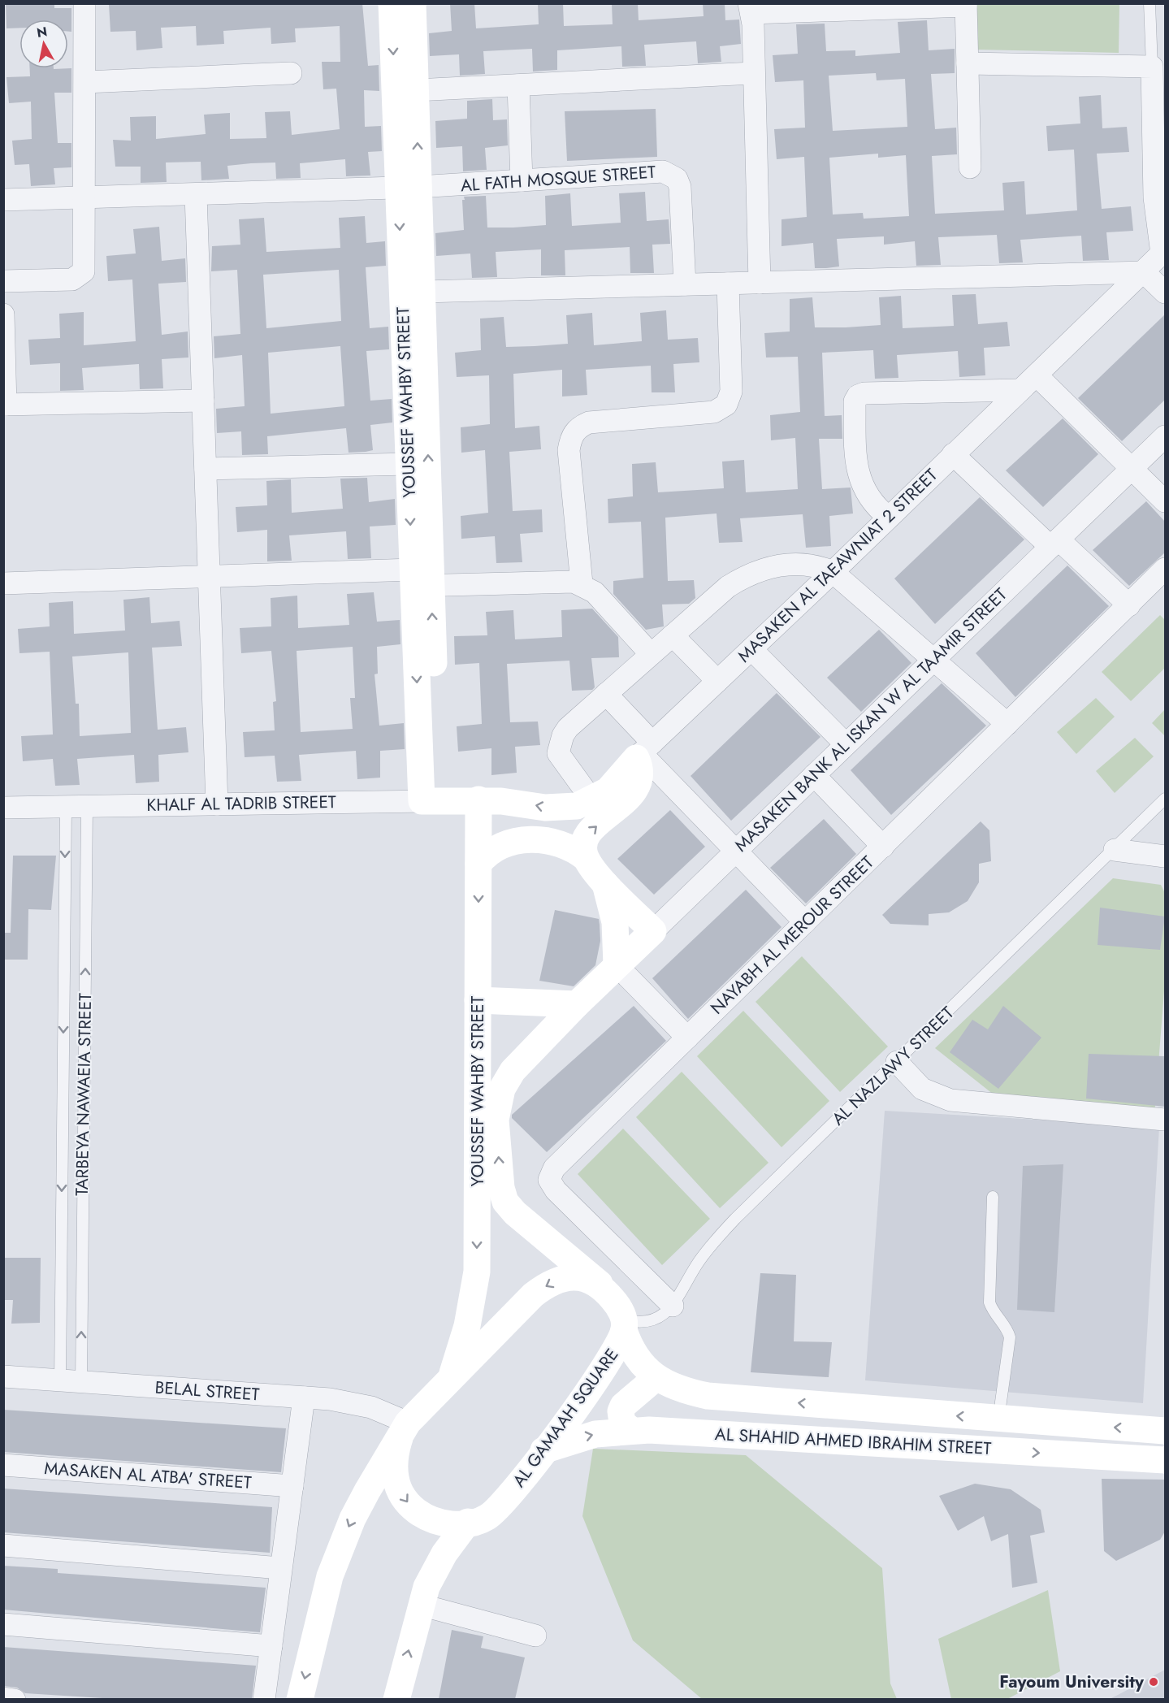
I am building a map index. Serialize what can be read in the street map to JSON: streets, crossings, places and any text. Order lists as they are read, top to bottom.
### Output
{
  "streets": {
    "street": [
      "AL FATH MOSQUE STREET",
      "YOUSSEF WAHBY STREET",
      "MASAKEN AL TAEAWNIAT 2 STREET",
      "MASAKEN BANK AL ISKAN W AL TAAMIR STREET",
      "KHALF AL TADRIB STREET",
      "NAYABH AL MEROUR STREET",
      "BELAL STREET",
      "AL GAMAAH SQUARE",
      "AL SHAHID AHMED IBRAHIM STREET",
      "MASAKEN AL ATBA' STREET"
    ],
    "lane": ["AL NAZLAWY STREET", "TARBEYA NAWAEIA STREET"]
  },
  "crossings": [
    ["AL FATH MOSQUE STREET", "YOUSSEF WAHBY STREET"],
    ["YOUSSEF WAHBY STREET", "MASAKEN AL TAEAWNIAT 2 STREET"],
    ["YOUSSEF WAHBY STREET", "MASAKEN BANK AL ISKAN W AL TAAMIR STREET"],
    ["YOUSSEF WAHBY STREET", "KHALF AL TADRIB STREET"],
    ["MASAKEN AL TAEAWNIAT 2 STREET", "KHALF AL TADRIB STREET"],
    ["KHALF AL TADRIB STREET", "TARBEYA NAWAEIA STREET"],
    ["NAYABH AL MEROUR STREET", "AL NAZLAWY STREET"],
    ["AL NAZLAWY STREET", "AL GAMAAH SQUARE"],
    ["AL NAZLAWY STREET", "AL SHAHID AHMED IBRAHIM STREET"],
    ["TARBEYA NAWAEIA STREET", "BELAL STREET"],
    ["BELAL STREET", "AL GAMAAH SQUARE"],
    ["AL GAMAAH SQUARE", "AL SHAHID AHMED IBRAHIM STREET"]
  ],
  "places": ["Fayoum University"],
  "north": "top"
}
